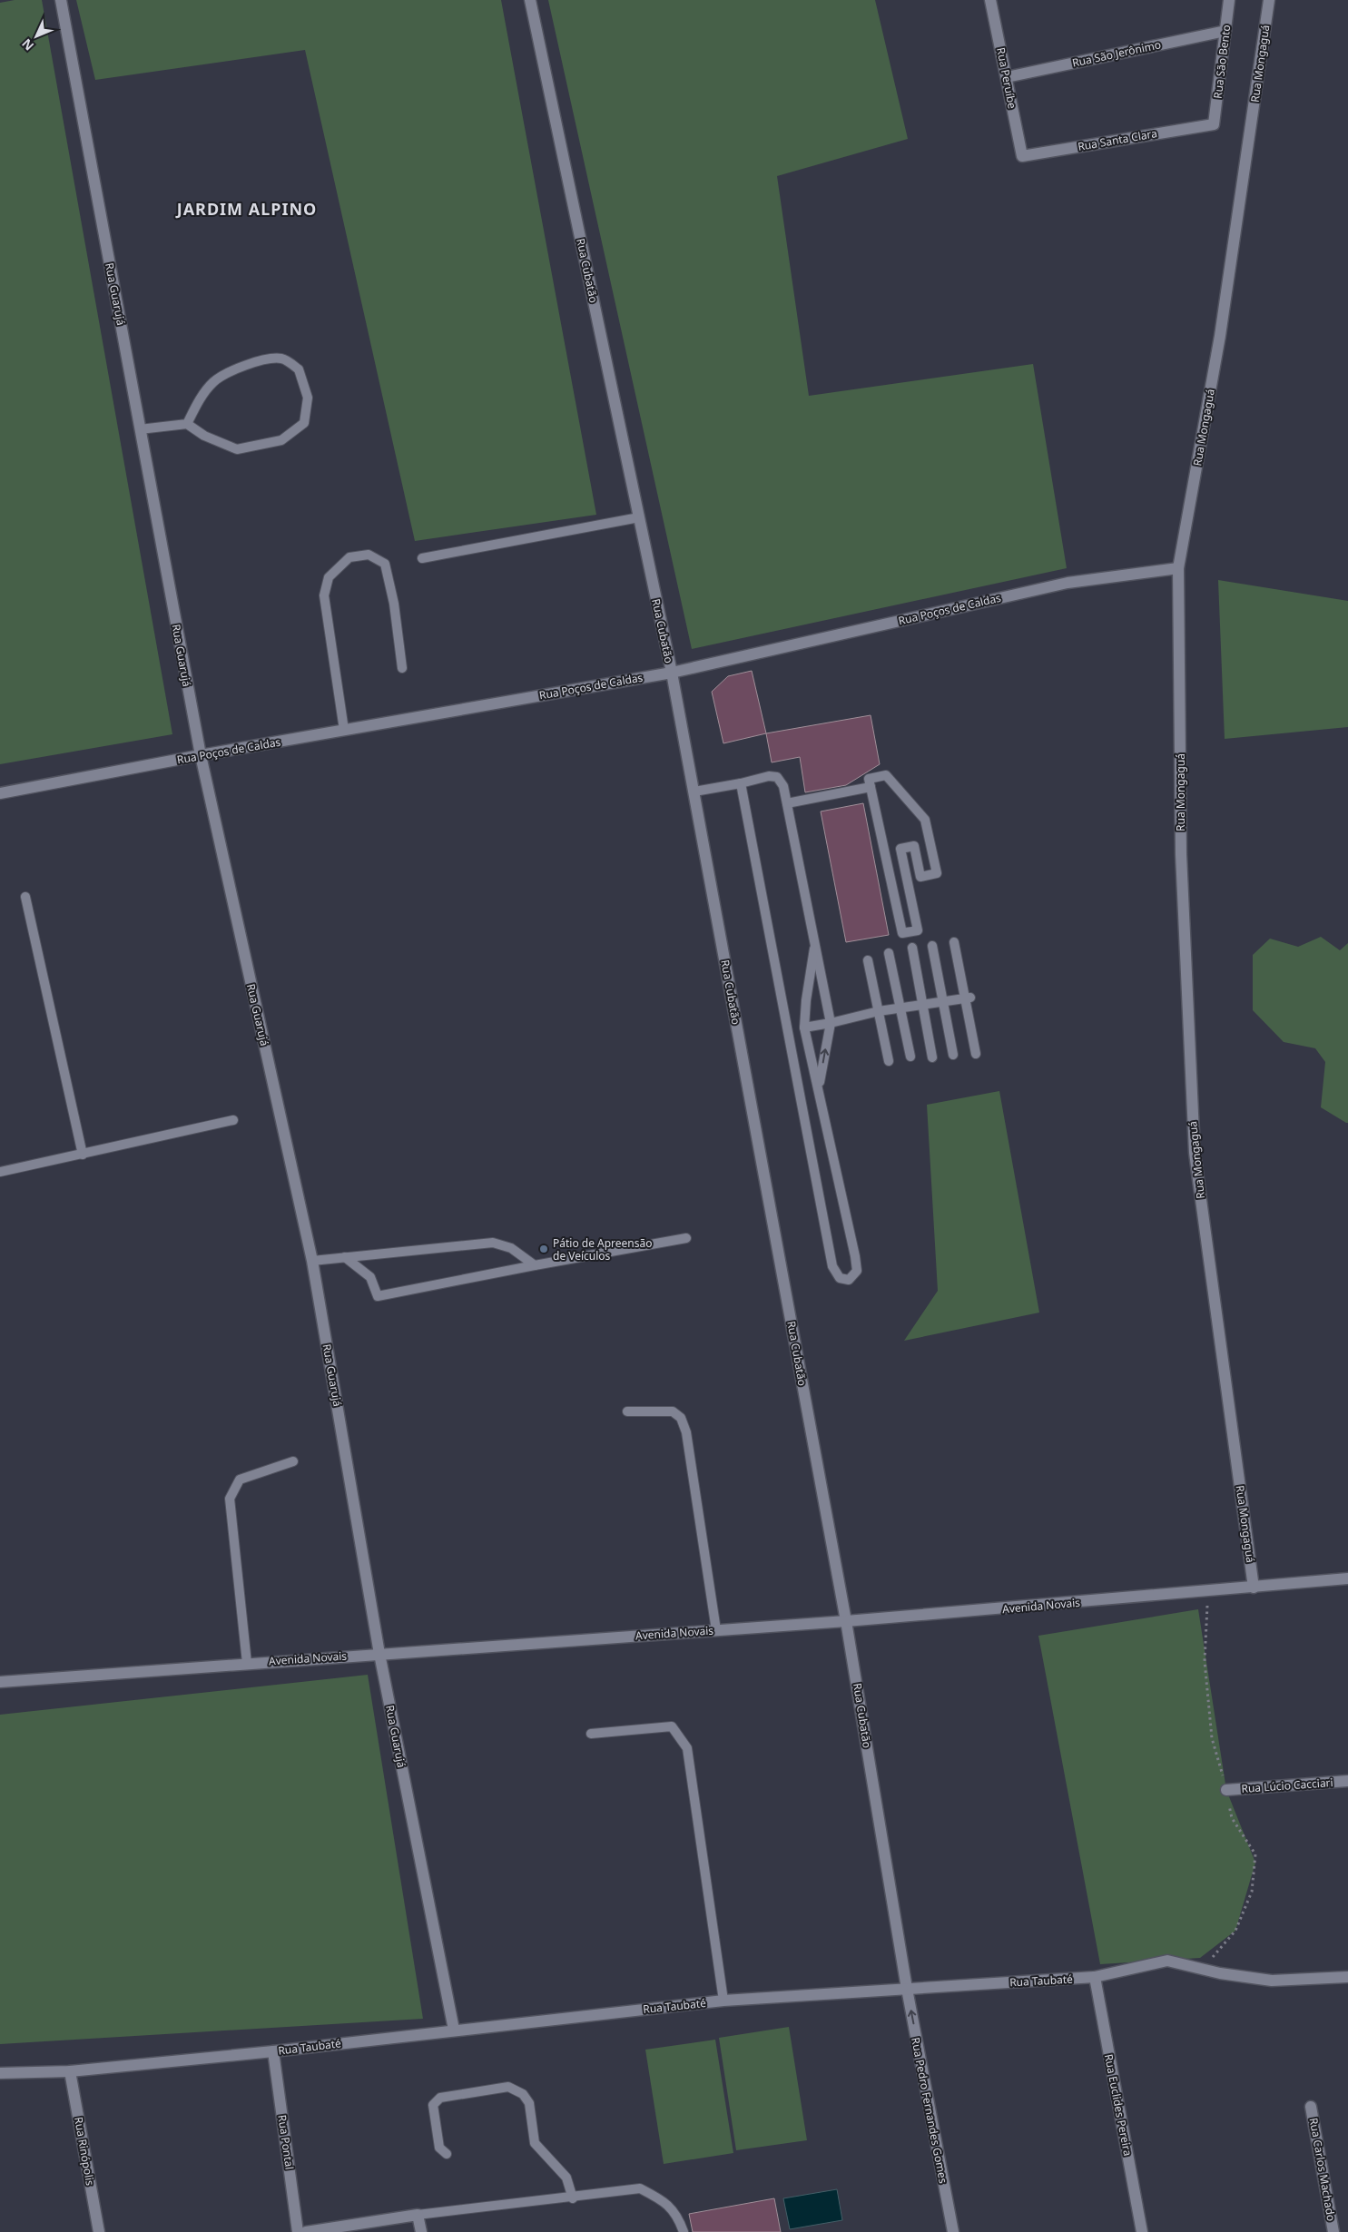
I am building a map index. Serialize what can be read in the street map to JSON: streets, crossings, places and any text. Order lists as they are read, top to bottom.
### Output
{
  "streets": {
    "street": [
      "Rua São Jerônimo",
      "Rua São Bento",
      "Rua Mongaguá",
      "Rua Peruíbe",
      "Rua Santa Clara",
      "Rua Cubatão",
      "Rua Guarujá",
      "Rua Poços de Caldas",
      "Avenida Novais",
      "Rua Lúcio Cacciari",
      "Rua Taubaté",
      "Rua Euclides Pereira",
      "Rua Pedro Fernandes Gomes",
      "Rua Pontal",
      "Rua Rinópolis",
      "Rua Carlos Machado"
    ]
  },
  "crossings": [
    ["Rua São Jerônimo", "Rua São Bento"],
    ["Rua São Jerônimo", "Rua Peruíbe"],
    ["Rua São Bento", "Rua Santa Clara"],
    ["Rua Mongaguá", "Rua Poços de Caldas"],
    ["Rua Mongaguá", "Avenida Novais"],
    ["Rua Peruíbe", "Rua Santa Clara"],
    ["Rua Cubatão", "Rua Poços de Caldas"],
    ["Rua Cubatão", "Avenida Novais"],
    ["Rua Cubatão", "Rua Taubaté"],
    ["Rua Cubatão", "Rua Pedro Fernandes Gomes"],
    ["Rua Guarujá", "Rua Poços de Caldas"],
    ["Rua Guarujá", "Avenida Novais"],
    ["Rua Guarujá", "Rua Taubaté"],
    ["Rua Taubaté", "Rua Euclides Pereira"],
    ["Rua Taubaté", "Rua Pedro Fernandes Gomes"],
    ["Rua Taubaté", "Rua Pontal"],
    ["Rua Taubaté", "Rua Rinópolis"]
  ],
  "one_way": ["Rua Pedro Fernandes Gomes"],
  "districts": ["JARDIM ALPINO"],
  "places": ["Pátio de Apreensão de Veículos"],
  "north": "bottom left"
}
